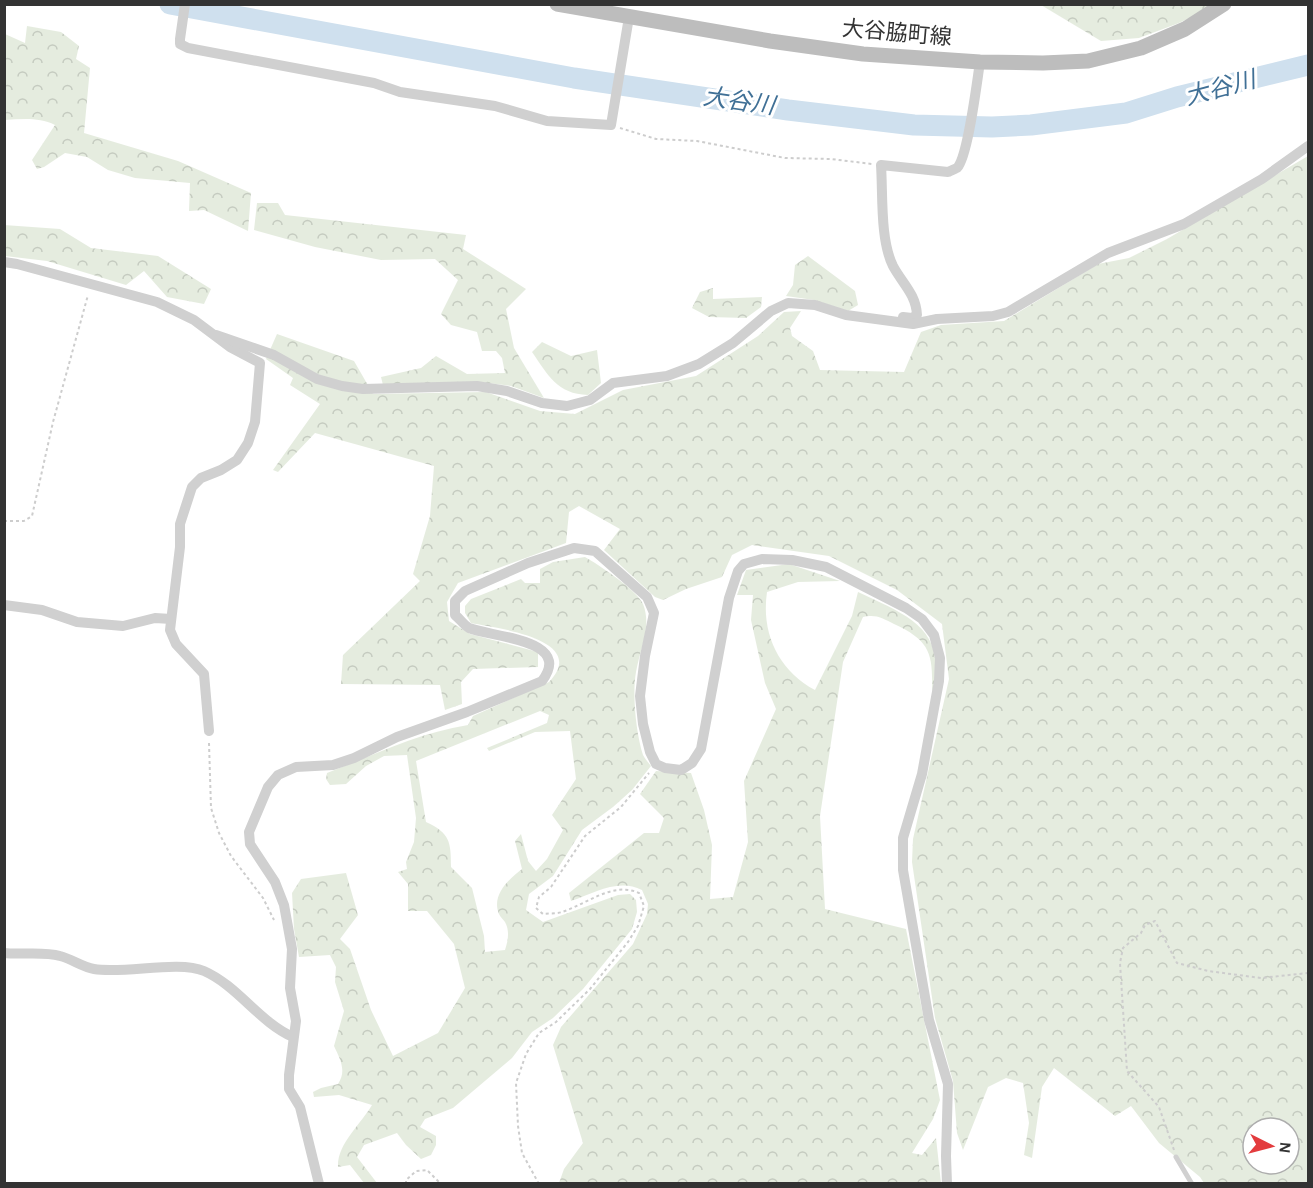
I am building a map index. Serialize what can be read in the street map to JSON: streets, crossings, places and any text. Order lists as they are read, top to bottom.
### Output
{
  "streets": {
    "main road": ["大谷脇町線"]
  },
  "water": ["大谷川"],
  "north": "right"
}
